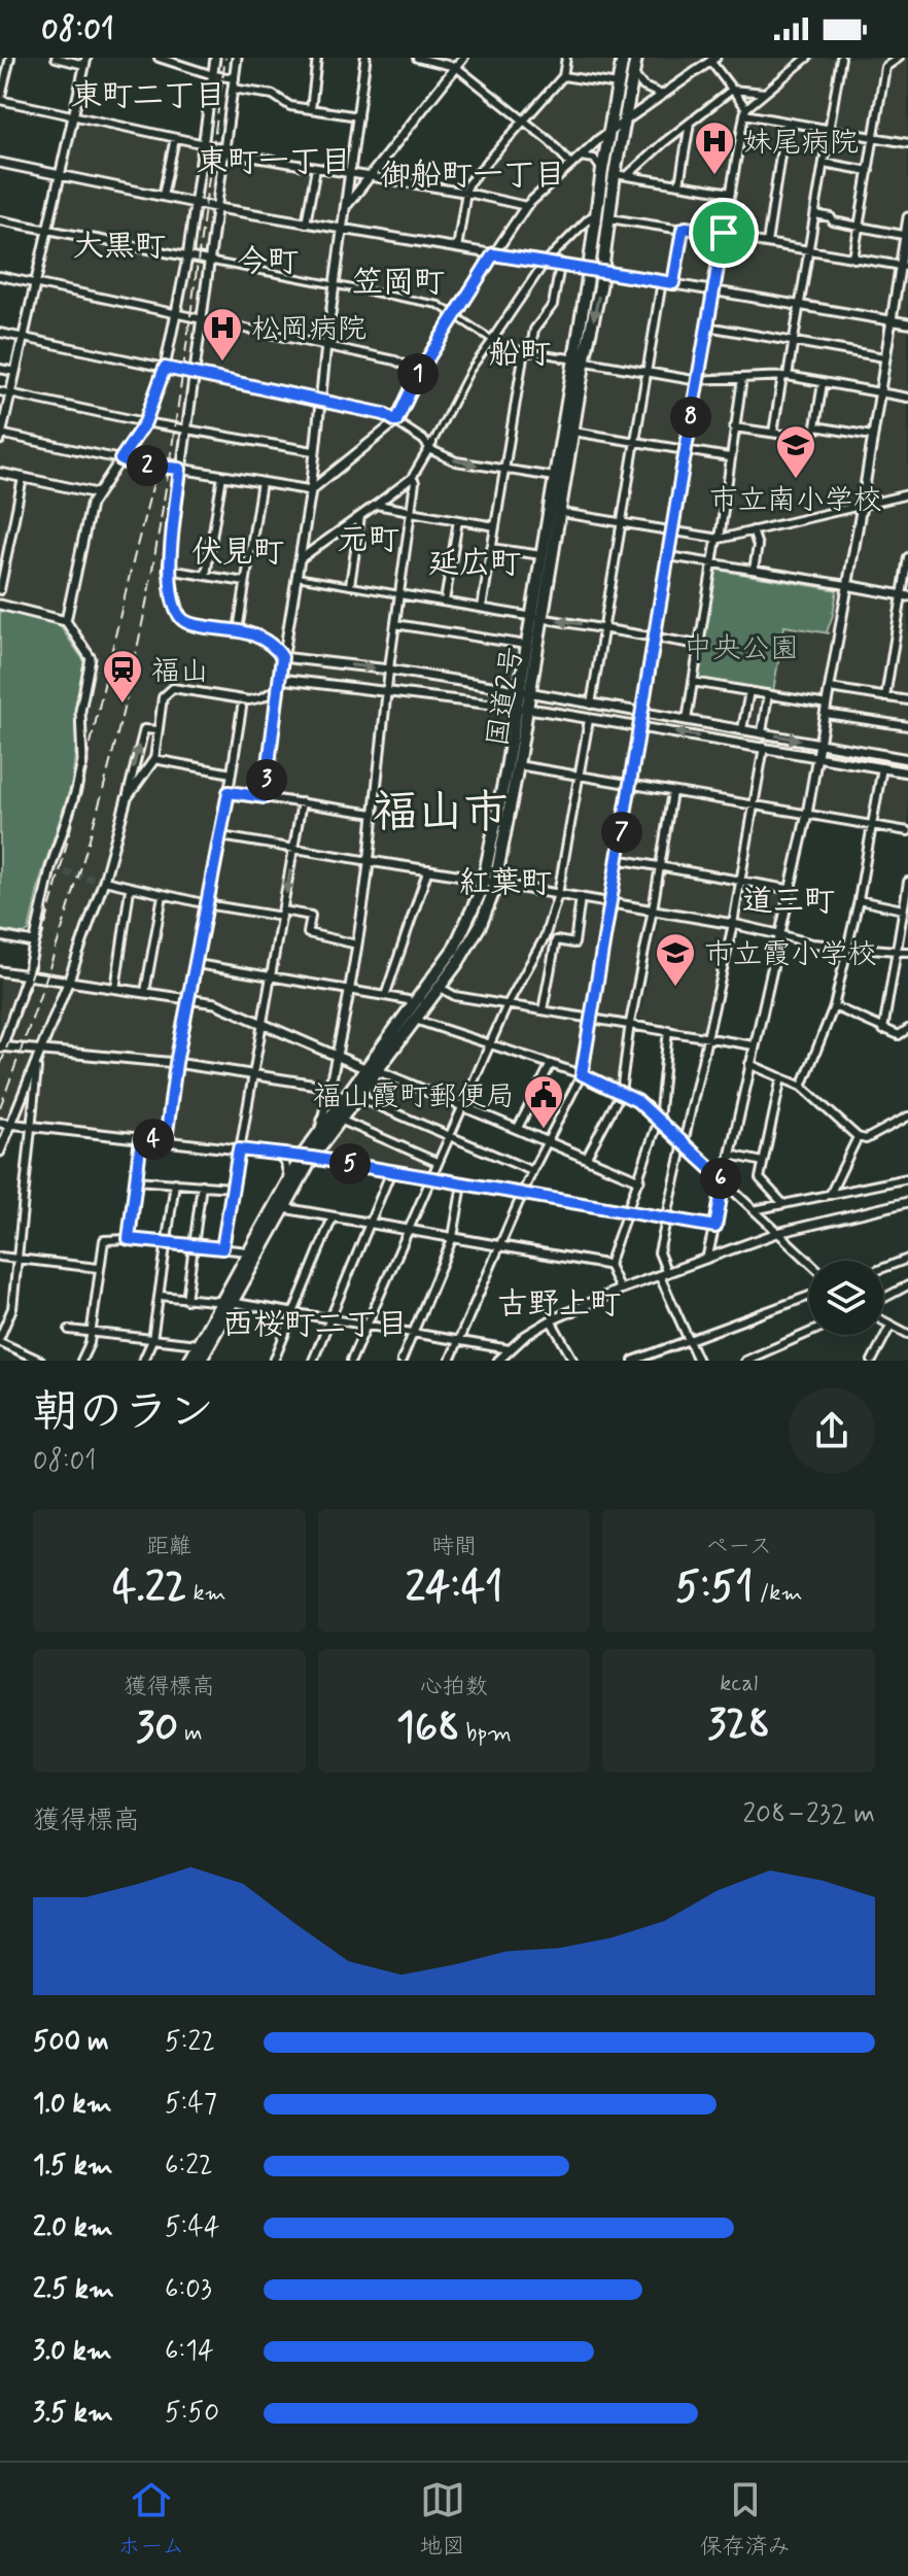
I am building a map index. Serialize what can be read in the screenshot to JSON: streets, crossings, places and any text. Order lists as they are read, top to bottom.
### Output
{
  "streets": {
    "highway": ["国道2号"]
  },
  "districts": [
    "東町二丁目",
    "東町一丁目",
    "御船町一丁目",
    "大黒町",
    "今町",
    "笠岡町",
    "船町",
    "元町",
    "伏見町",
    "延広町",
    "福山市",
    "紅葉町",
    "道三町",
    "古野上町",
    "西桜町二丁目"
  ],
  "parks": ["中央公園"],
  "places": {
    "hospital": ["妹尾病院", "松岡病院"],
    "school or university": ["市立南小学校", "市立霞小学校"],
    "station": ["福山"],
    "public building": ["福山霞町郵便局"]
  },
  "page": {
    "status": "08:01",
    "pins": [
      "1",
      "8",
      "2",
      "3",
      "7",
      "4",
      "5",
      "6"
    ],
    "heading": ["朝のラン", "08:01"],
    "stats": [
      ["距離", "4.22 km"],
      ["時間", "24:41"],
      ["ペース", "5:51 /km"],
      ["獲得標高", "30 m"],
      ["心拍数", "168 bpm"],
      ["kcal", "328"]
    ],
    "chart": ["獲得標高", "208–232 m"],
    "list": [
      {
        "name": "500 m",
        "note": "5:22"
      },
      {
        "name": "1.0 km",
        "note": "5:47"
      },
      {
        "name": "1.5 km",
        "note": "6:22"
      },
      {
        "name": "2.0 km",
        "note": "5:44"
      },
      {
        "name": "2.5 km",
        "note": "6:03"
      },
      {
        "name": "3.0 km",
        "note": "6:14"
      },
      {
        "name": "3.5 km",
        "note": "5:50"
      }
    ],
    "tabs": ["ホーム", "地図", "保存済み"]
  }
}
